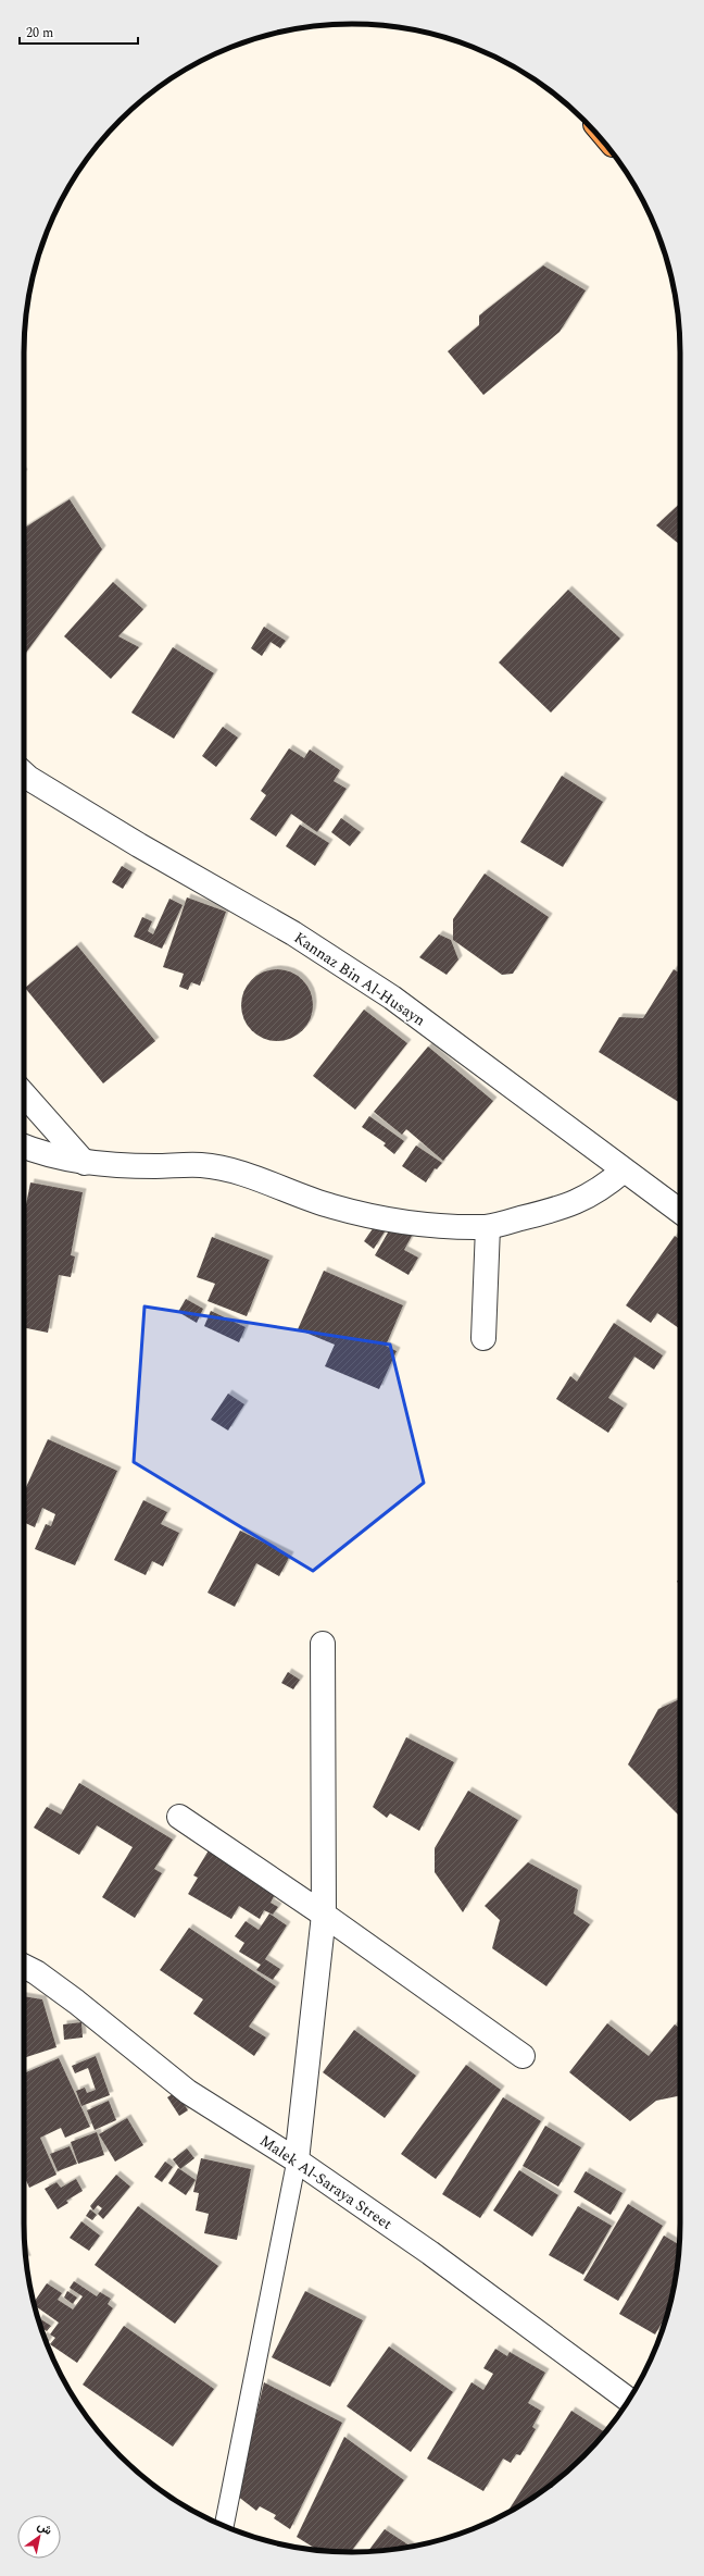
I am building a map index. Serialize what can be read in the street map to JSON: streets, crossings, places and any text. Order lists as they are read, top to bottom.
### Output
{
  "streets": {
    "street": ["Kannaz Bin Al-Husayn", "Malek Al-Saraya Street"]
  },
  "scale_bar": "20 m",
  "north": "top right"
}
